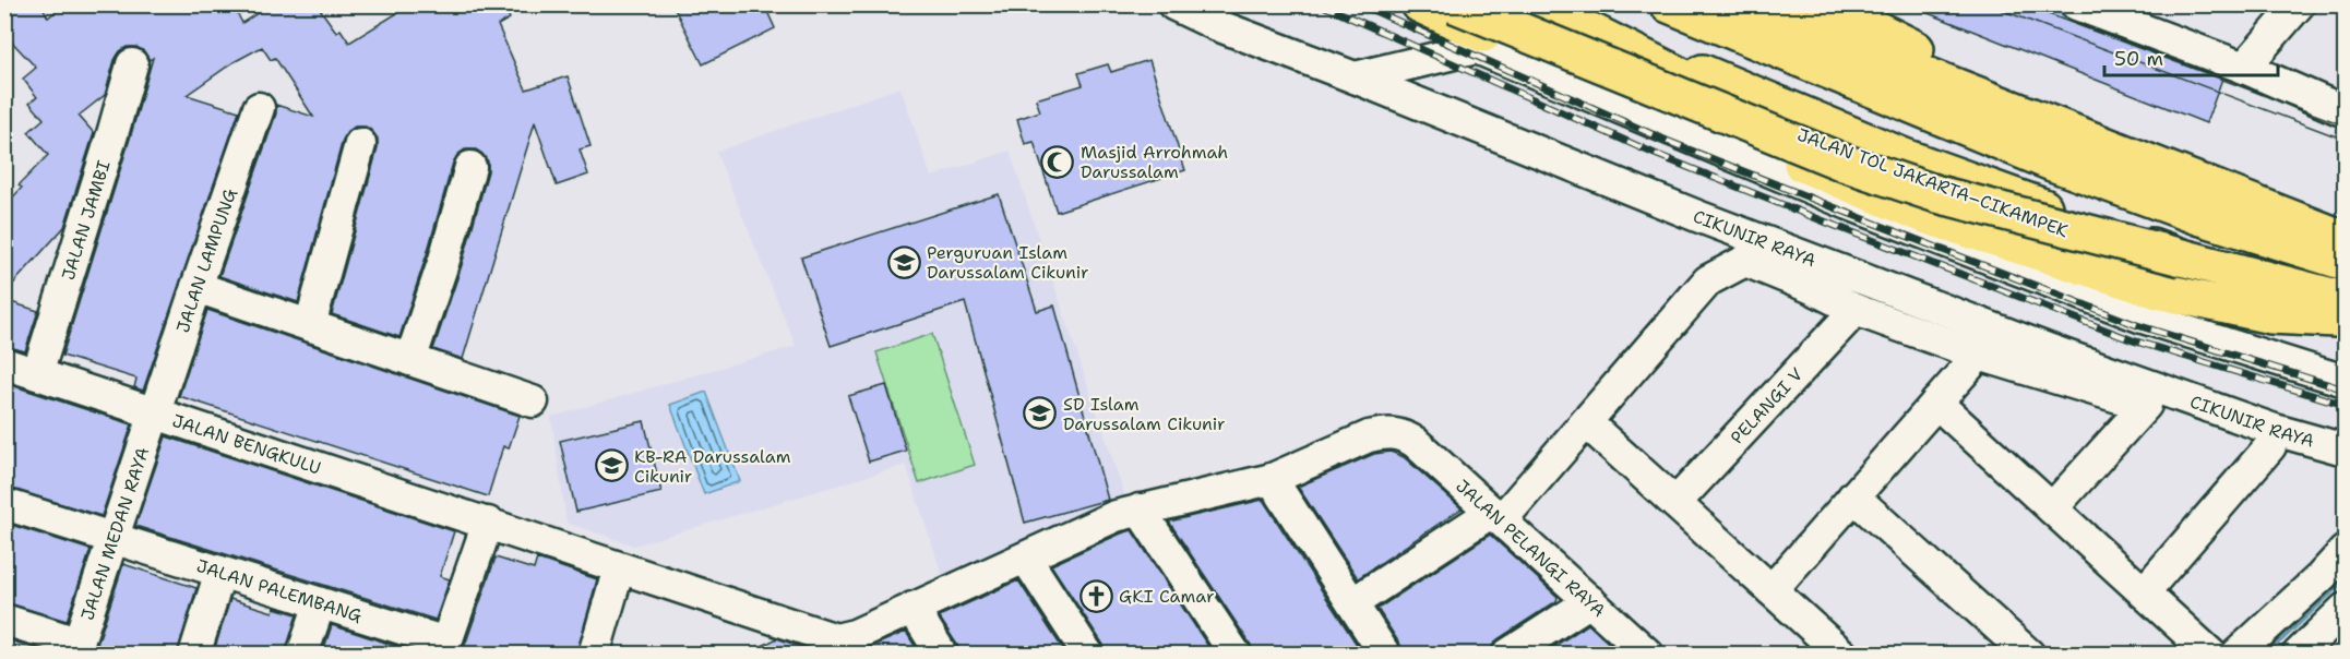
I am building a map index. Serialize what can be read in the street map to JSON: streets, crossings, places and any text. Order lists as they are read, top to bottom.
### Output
{
  "streets": {
    "highway": ["JALAN TOL JAKARTA–CIKAMPEK"],
    "street": [
      "JALAN JAMBI",
      "CIKUNIR RAYA",
      "JALAN LAMPUNG",
      "PELANGI V",
      "JALAN BENGKULU",
      "JALAN MEDAN RAYA",
      "JALAN PELANGI RAYA",
      "JALAN PALEMBANG"
    ]
  },
  "crossings": [
    ["JALAN JAMBI", "JALAN BENGKULU"],
    ["JALAN LAMPUNG", "JALAN BENGKULU"],
    ["JALAN LAMPUNG", "JALAN MEDAN RAYA"],
    ["JALAN BENGKULU", "JALAN MEDAN RAYA"],
    ["JALAN MEDAN RAYA", "JALAN PALEMBANG"]
  ],
  "places": {
    "mosque": ["Masjid Arrohmah Darussalam"],
    "school or university": ["Perguruan Islam Darussalam Cikunir", "SD Islam Darussalam Cikunir", "KB-RA Darussalam Cikunir"],
    "church": ["GKI Camar"]
  },
  "scale_bar": "50 m"
}
